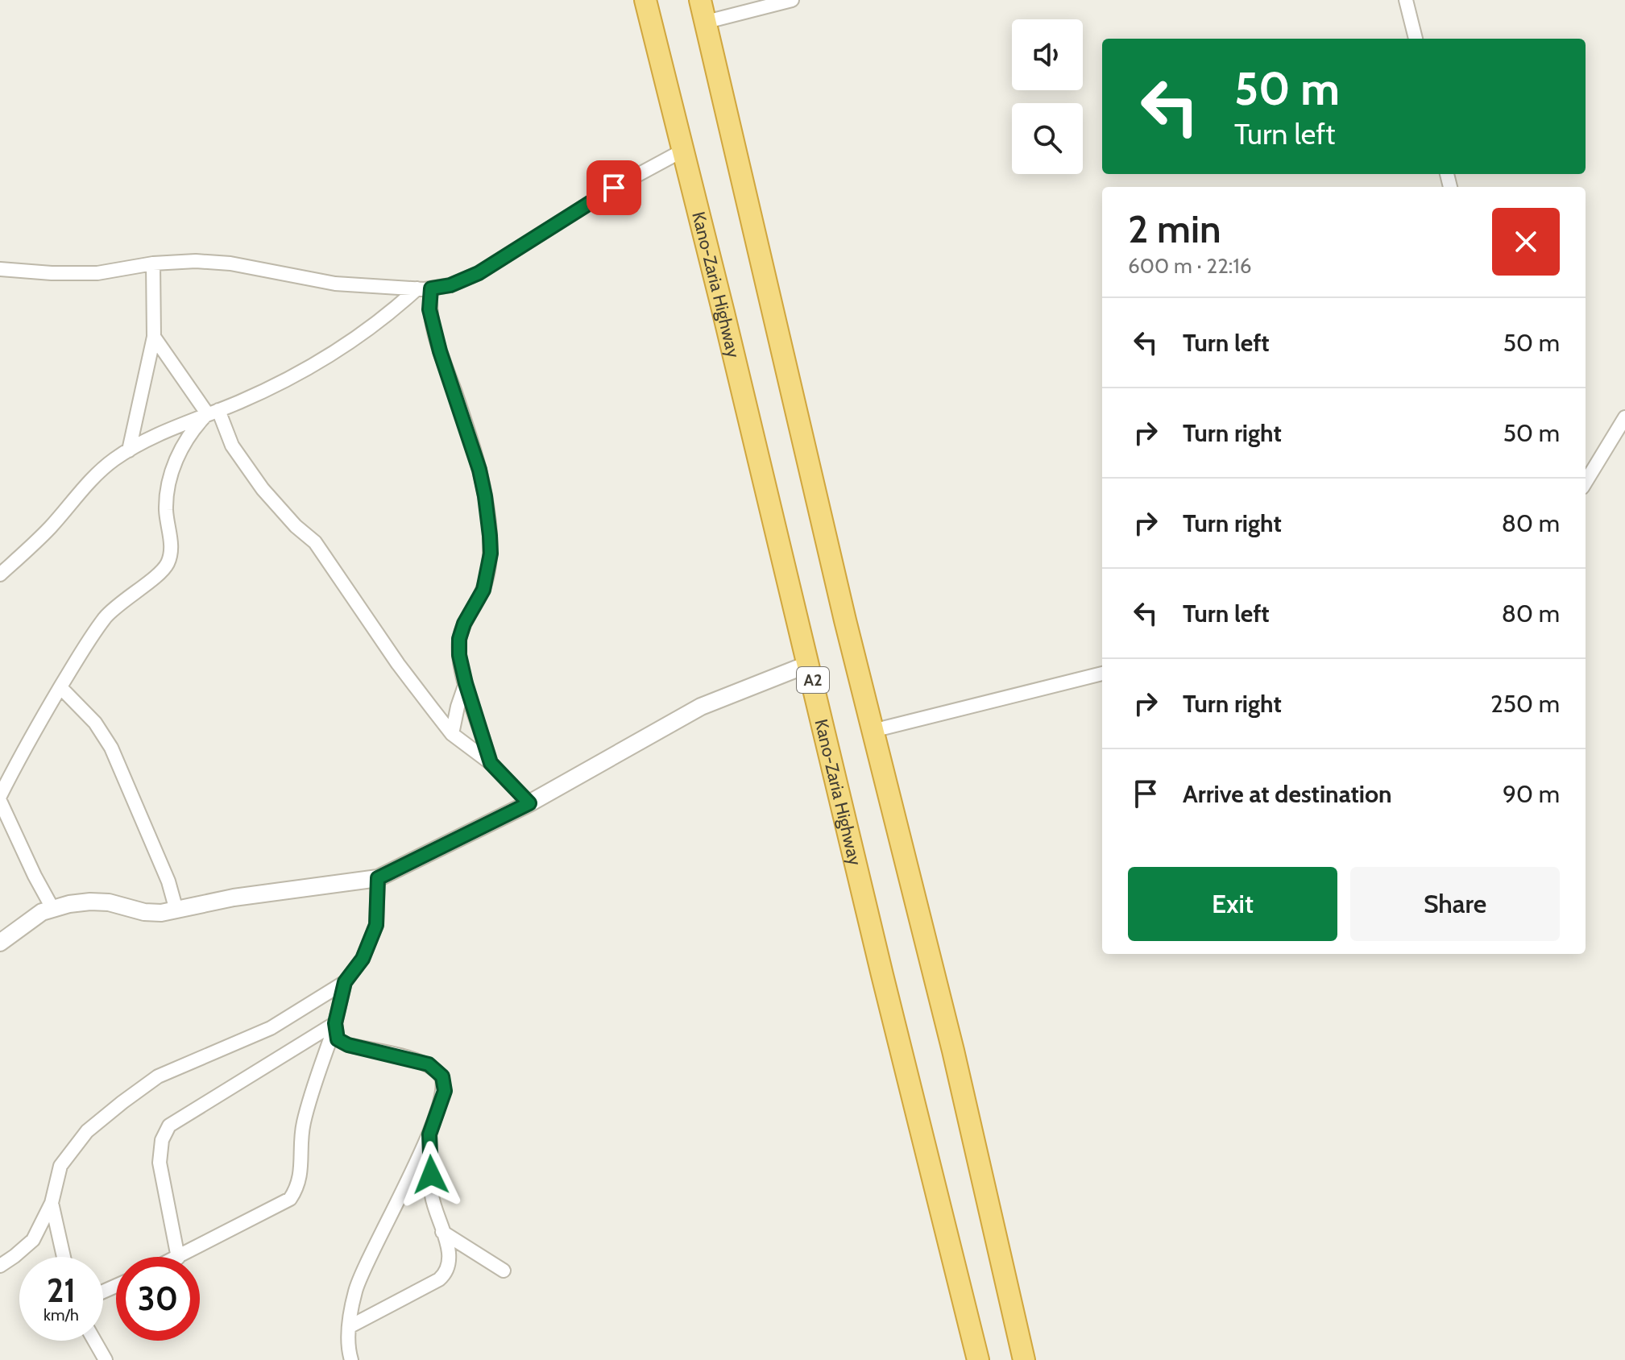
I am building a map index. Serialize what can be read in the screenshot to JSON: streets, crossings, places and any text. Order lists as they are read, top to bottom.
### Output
{
  "streets": {
    "highway": ["Kano-Zaria Highway", "A2"]
  },
  "page": {
    "turn": ["50 m", "Turn left"],
    "heading": ["2 min", "600 m · 22:16"],
    "list": [
      {
        "name": "Turn left",
        "value": "50 m"
      },
      {
        "name": "Turn right",
        "value": "50 m"
      },
      {
        "name": "Turn right",
        "value": "80 m"
      },
      {
        "name": "Turn left",
        "value": "80 m"
      },
      {
        "name": "Turn right",
        "value": "250 m"
      },
      {
        "name": "Arrive at destination",
        "value": "90 m"
      }
    ],
    "buttons": ["Exit", "Share"],
    "speed": "21 km/h",
    "limit": "30"
  }
}
